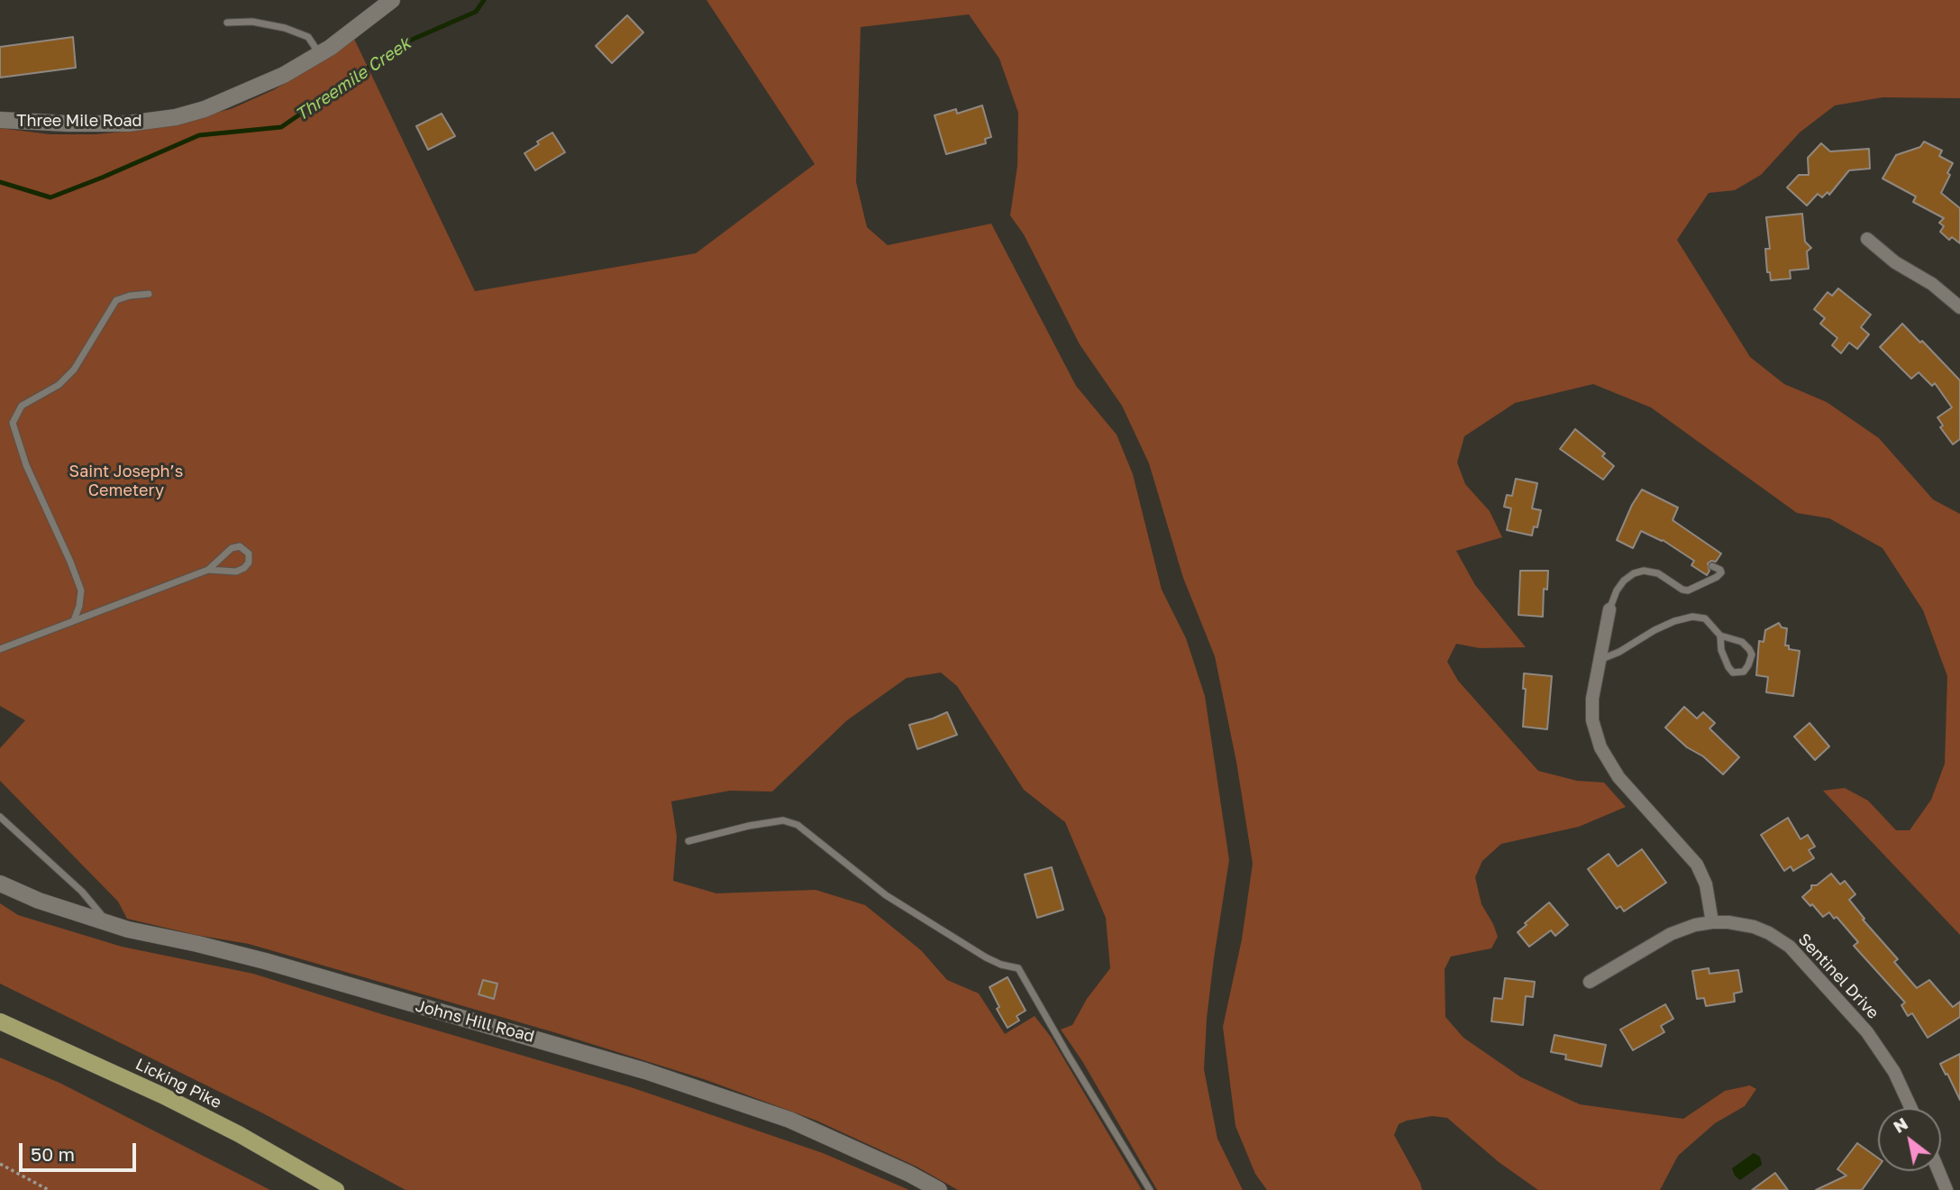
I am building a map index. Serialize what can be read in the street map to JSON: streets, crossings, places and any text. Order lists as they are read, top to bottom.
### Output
{
  "streets": {
    "main road": ["Three Mile Road", "Johns Hill Road", "Licking Pike"],
    "street": ["Sentinel Drive"]
  },
  "water": ["Threemile Creek"],
  "parks": ["Saint Joseph’s Cemetery"],
  "scale_bar": "50 m",
  "north": "top left"
}
